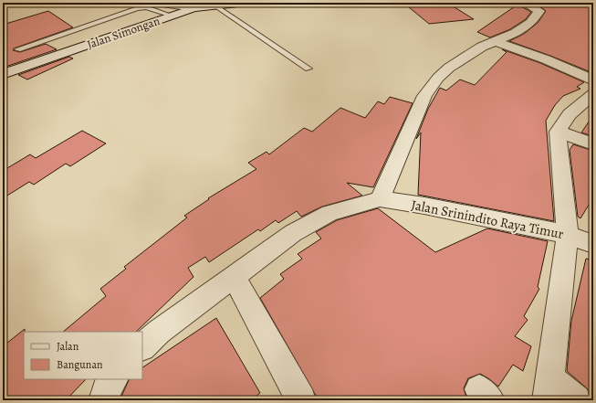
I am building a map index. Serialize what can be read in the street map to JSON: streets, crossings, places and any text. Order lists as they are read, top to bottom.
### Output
{
  "streets": {
    "street": ["Jalan Simongan", "Jalan Srinindito Raya Timur"]
  },
  "legend": ["Jalan", "Bangunan"]
}
